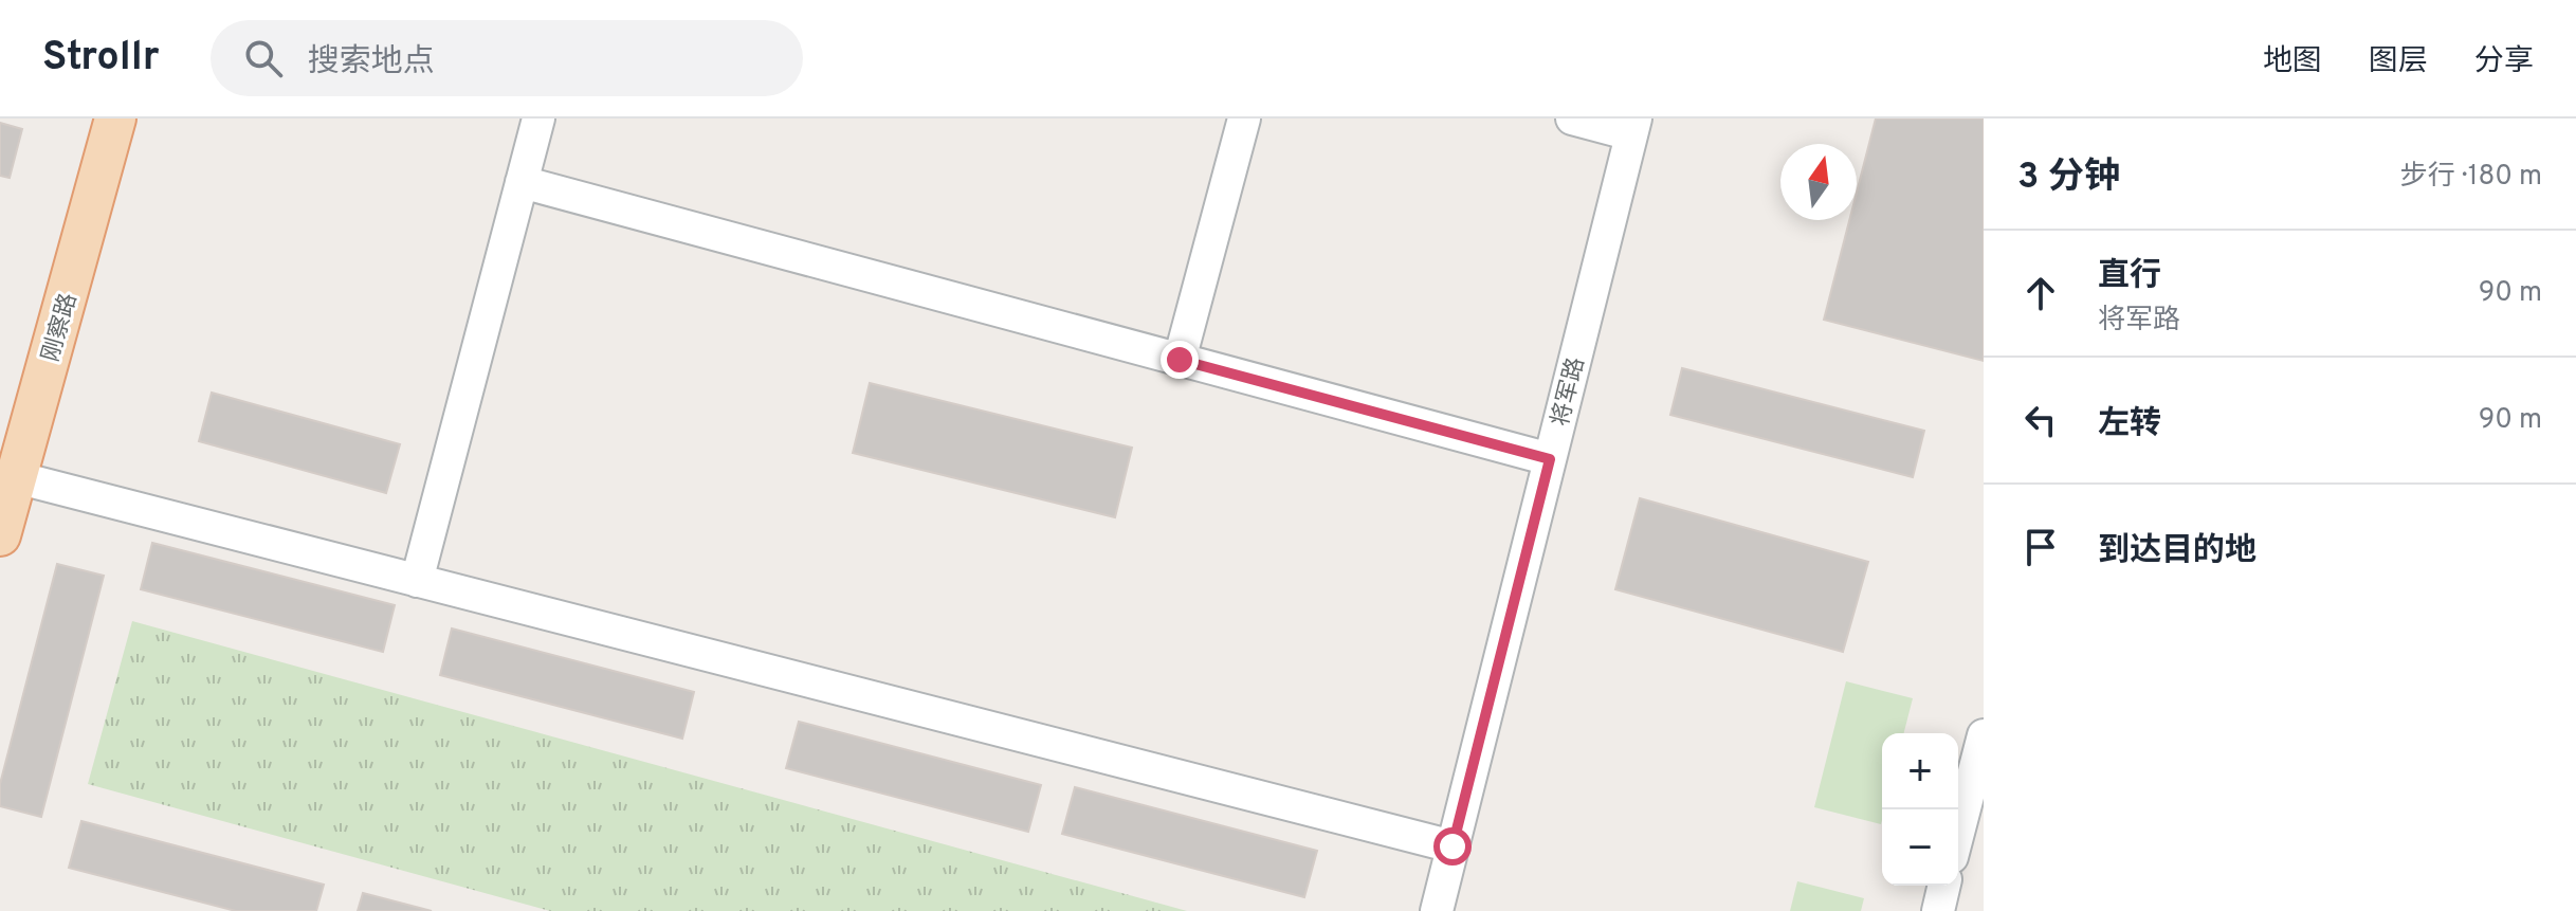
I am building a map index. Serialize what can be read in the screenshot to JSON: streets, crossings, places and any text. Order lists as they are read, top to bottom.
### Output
{
  "streets": {
    "main road": ["刚察路"],
    "street": ["将军路"]
  },
  "north": "top",
  "page": {
    "header": "Strollr",
    "search": "搜索地点",
    "nav": ["地图", "图层", "分享"],
    "heading": ["3 分钟", "步行 · 180 m"],
    "list": [
      ["直行", "将军路", "90 m"],
      ["左转", "90 m"],
      "到达目的地"
    ],
    "map_buttons": ["+", "−"]
  }
}
